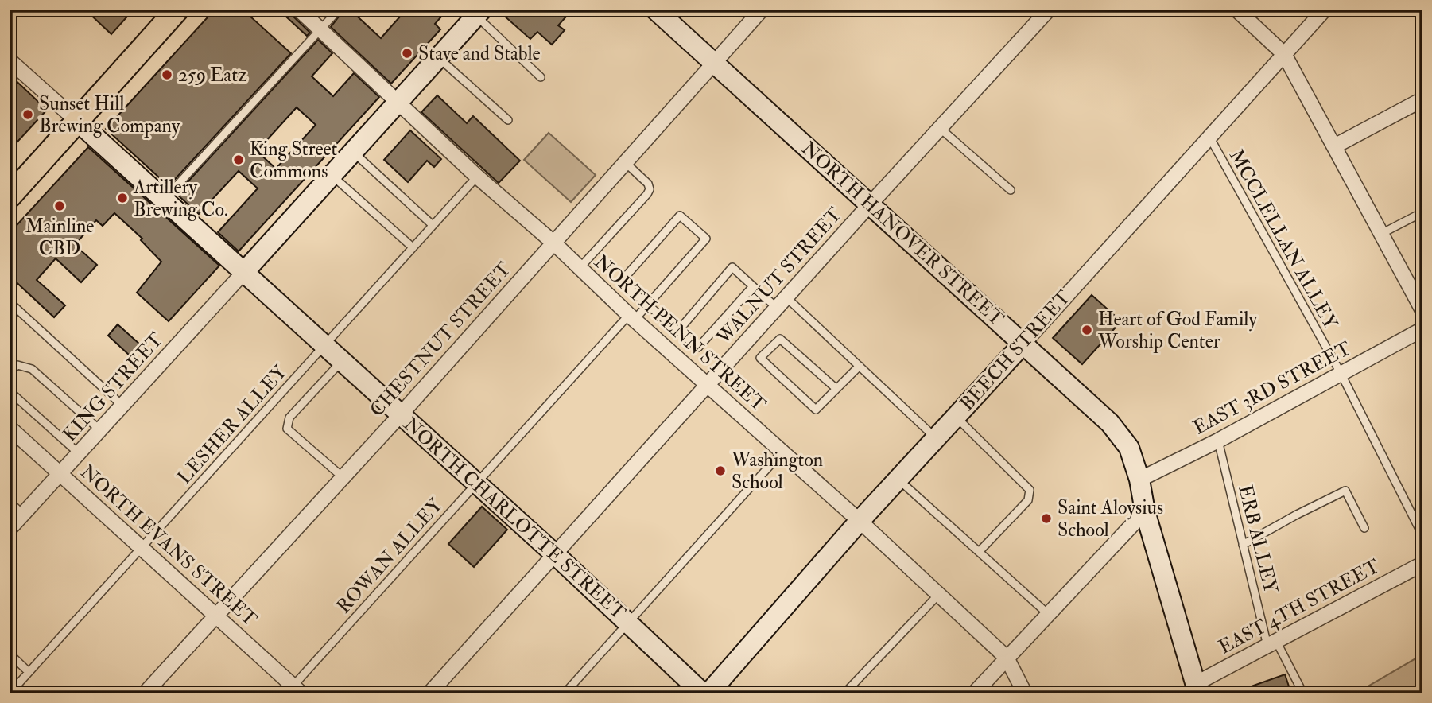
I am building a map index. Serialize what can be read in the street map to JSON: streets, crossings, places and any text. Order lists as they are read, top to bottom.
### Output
{
  "streets": {
    "street": [
      "NORTH HANOVER STREET",
      "WALNUT STREET",
      "NORTH PENN STREET",
      "CHESTNUT STREET",
      "BEECH STREET",
      "KING STREET",
      "EAST 3RD STREET",
      "NORTH CHARLOTTE STREET",
      "NORTH EVANS STREET",
      "EAST 4TH STREET"
    ],
    "lane": [
      "MCCLELLAN ALLEY",
      "LESHER ALLEY",
      "ERB ALLEY",
      "ROWAN ALLEY"
    ]
  },
  "crossings": [
    ["NORTH HANOVER STREET", "WALNUT STREET"],
    ["NORTH HANOVER STREET", "CHESTNUT STREET"],
    ["NORTH HANOVER STREET", "BEECH STREET"],
    ["NORTH HANOVER STREET", "EAST 3RD STREET"],
    ["NORTH HANOVER STREET", "EAST 4TH STREET"],
    ["MCCLELLAN ALLEY", "BEECH STREET"],
    ["MCCLELLAN ALLEY", "EAST 3RD STREET"],
    ["WALNUT STREET", "NORTH PENN STREET"],
    ["WALNUT STREET", "NORTH CHARLOTTE STREET"],
    ["NORTH PENN STREET", "CHESTNUT STREET"],
    ["NORTH PENN STREET", "BEECH STREET"],
    ["NORTH PENN STREET", "LESHER ALLEY"],
    ["NORTH PENN STREET", "ROWAN ALLEY"],
    ["CHESTNUT STREET", "NORTH CHARLOTTE STREET"],
    ["CHESTNUT STREET", "NORTH EVANS STREET"],
    ["KING STREET", "NORTH CHARLOTTE STREET"],
    ["KING STREET", "NORTH EVANS STREET"],
    ["EAST 3RD STREET", "ERB ALLEY"],
    ["LESHER ALLEY", "NORTH CHARLOTTE STREET"],
    ["LESHER ALLEY", "NORTH EVANS STREET"],
    ["NORTH CHARLOTTE STREET", "ROWAN ALLEY"],
    ["ERB ALLEY", "EAST 4TH STREET"],
    ["NORTH EVANS STREET", "ROWAN ALLEY"]
  ],
  "places": [
    "Stave and Stable",
    "259 Eatz",
    "Sunset Hill Brewing Company",
    "King Street Commons",
    "Artillery Brewing Co.",
    "Mainline CBD",
    "Heart of God Family Worship Center",
    "Washington School",
    "Saint Aloysius School"
  ]
}
